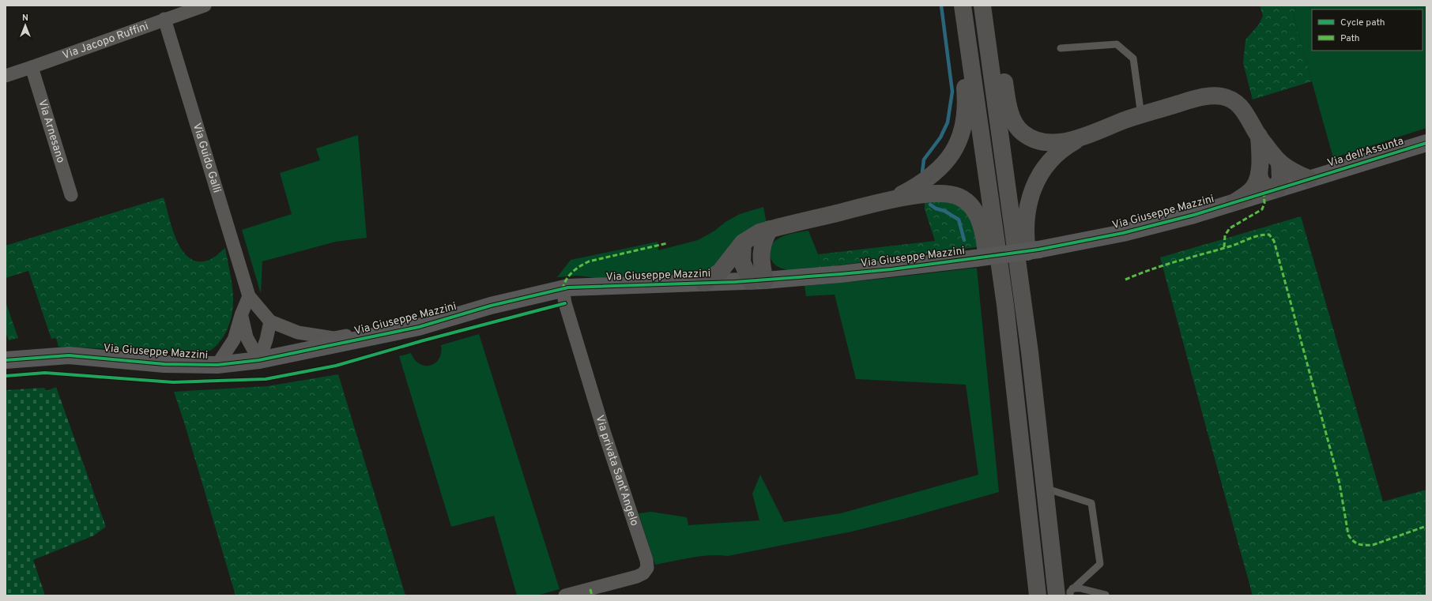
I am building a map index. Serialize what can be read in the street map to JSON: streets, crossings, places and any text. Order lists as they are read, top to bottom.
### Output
{
  "streets": {
    "street": [
      "Via Jacopo Ruffini",
      "Via Arnesano",
      "Via dell'Assunta",
      "Via Guido Galli",
      "Via Giuseppe Mazzini",
      "Via privata Sant'Angelo"
    ]
  },
  "crossings": [
    ["Via Jacopo Ruffini", "Via Arnesano"],
    ["Via Jacopo Ruffini", "Via Guido Galli"],
    ["Via dell'Assunta", "Via Giuseppe Mazzini"],
    ["Via Guido Galli", "Via Giuseppe Mazzini"],
    ["Via Giuseppe Mazzini", "Via privata Sant'Angelo"]
  ],
  "legend": ["Cycle path", "Path"],
  "north": "top"
}
